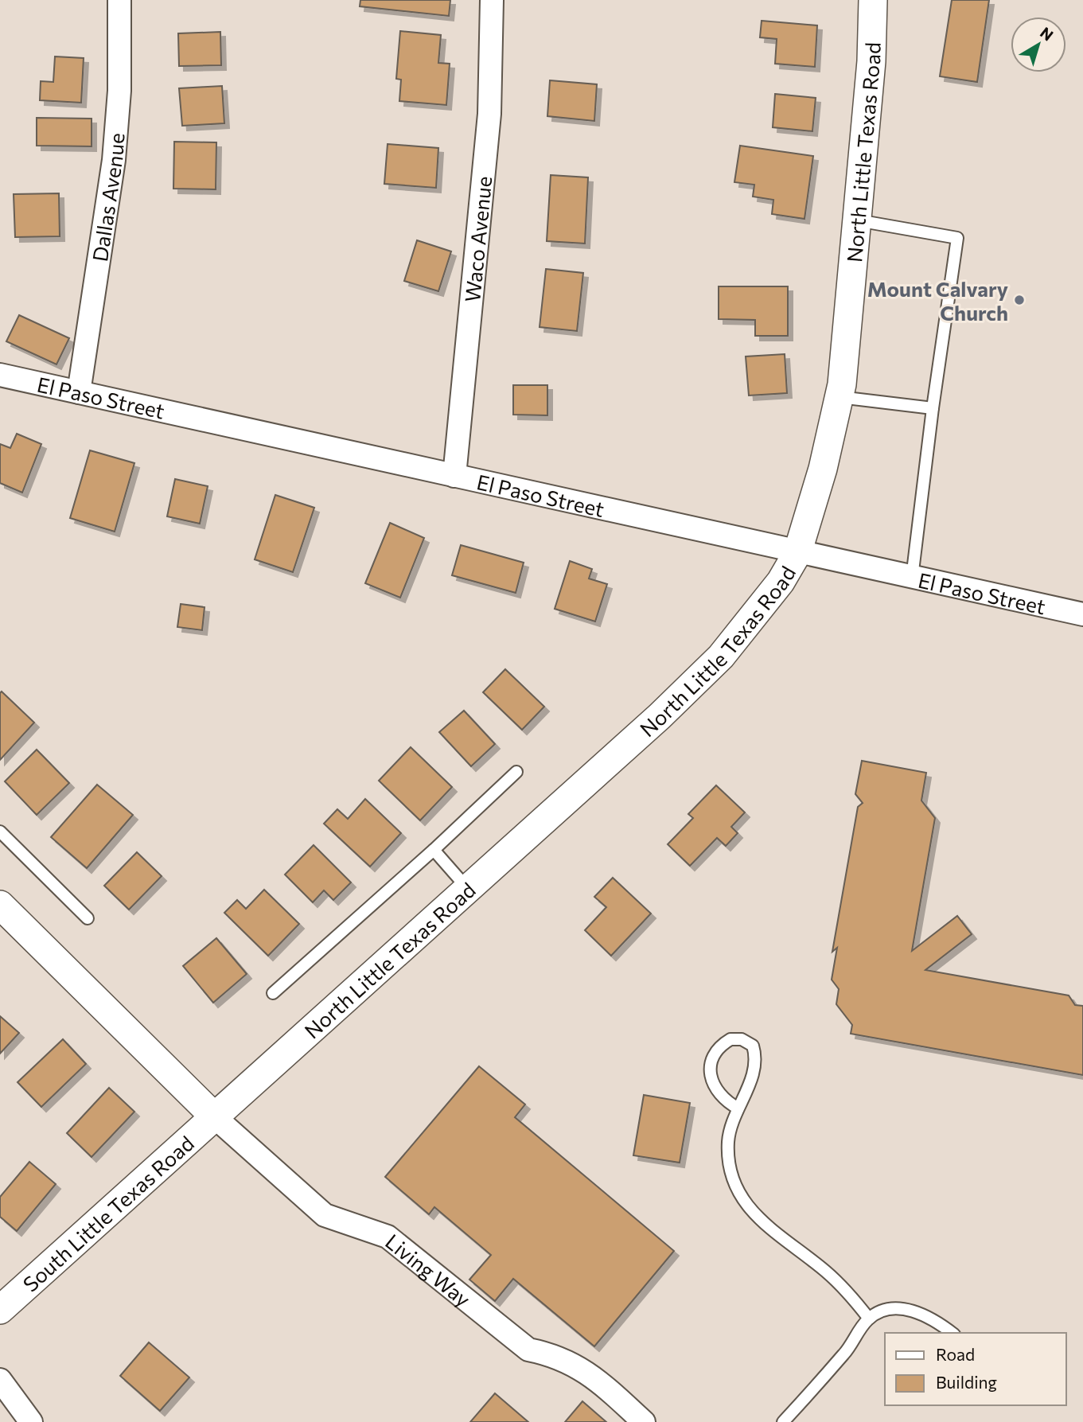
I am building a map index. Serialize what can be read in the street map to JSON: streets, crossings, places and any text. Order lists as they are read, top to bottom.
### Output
{
  "streets": {
    "street": [
      "North Little Texas Road",
      "Dallas Avenue",
      "Waco Avenue",
      "El Paso Street",
      "South Little Texas Road",
      "Living Way"
    ]
  },
  "crossings": [
    ["North Little Texas Road", "El Paso Street"],
    ["North Little Texas Road", "South Little Texas Road"],
    ["North Little Texas Road", "Living Way"],
    ["Dallas Avenue", "El Paso Street"],
    ["Waco Avenue", "El Paso Street"],
    ["South Little Texas Road", "Living Way"]
  ],
  "places": ["Mount Calvary Church"],
  "legend": ["Road", "Building"],
  "north": "top right"
}
